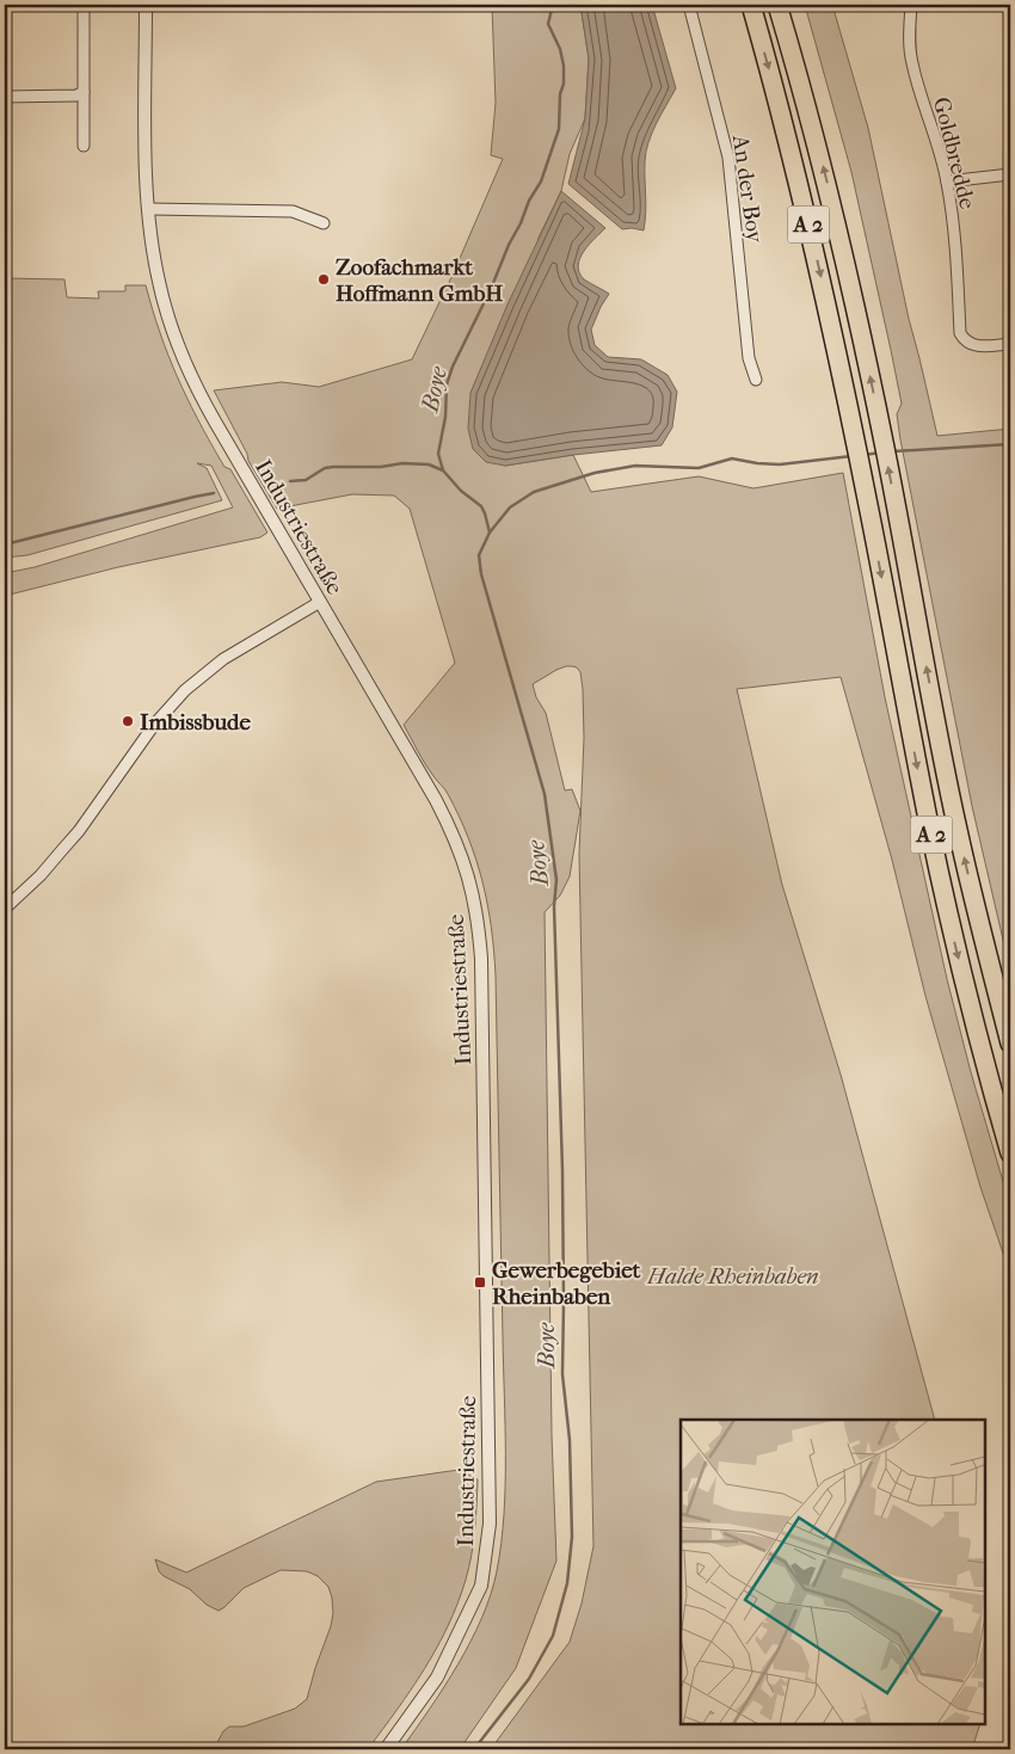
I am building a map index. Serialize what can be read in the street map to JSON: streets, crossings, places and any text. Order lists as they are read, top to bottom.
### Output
{
  "streets": {
    "highway": ["A 2"],
    "street": ["Goldbredde", "An der Boy", "Industriestraße"]
  },
  "water": ["Boye"],
  "parks": ["Halde Rheinbaben"],
  "places": {
    "other": ["Zoofachmarkt Hoffmann GmbH", "Imbissbude"],
    "transit": ["Gewerbegebiet Rheinbaben"]
  }
}
